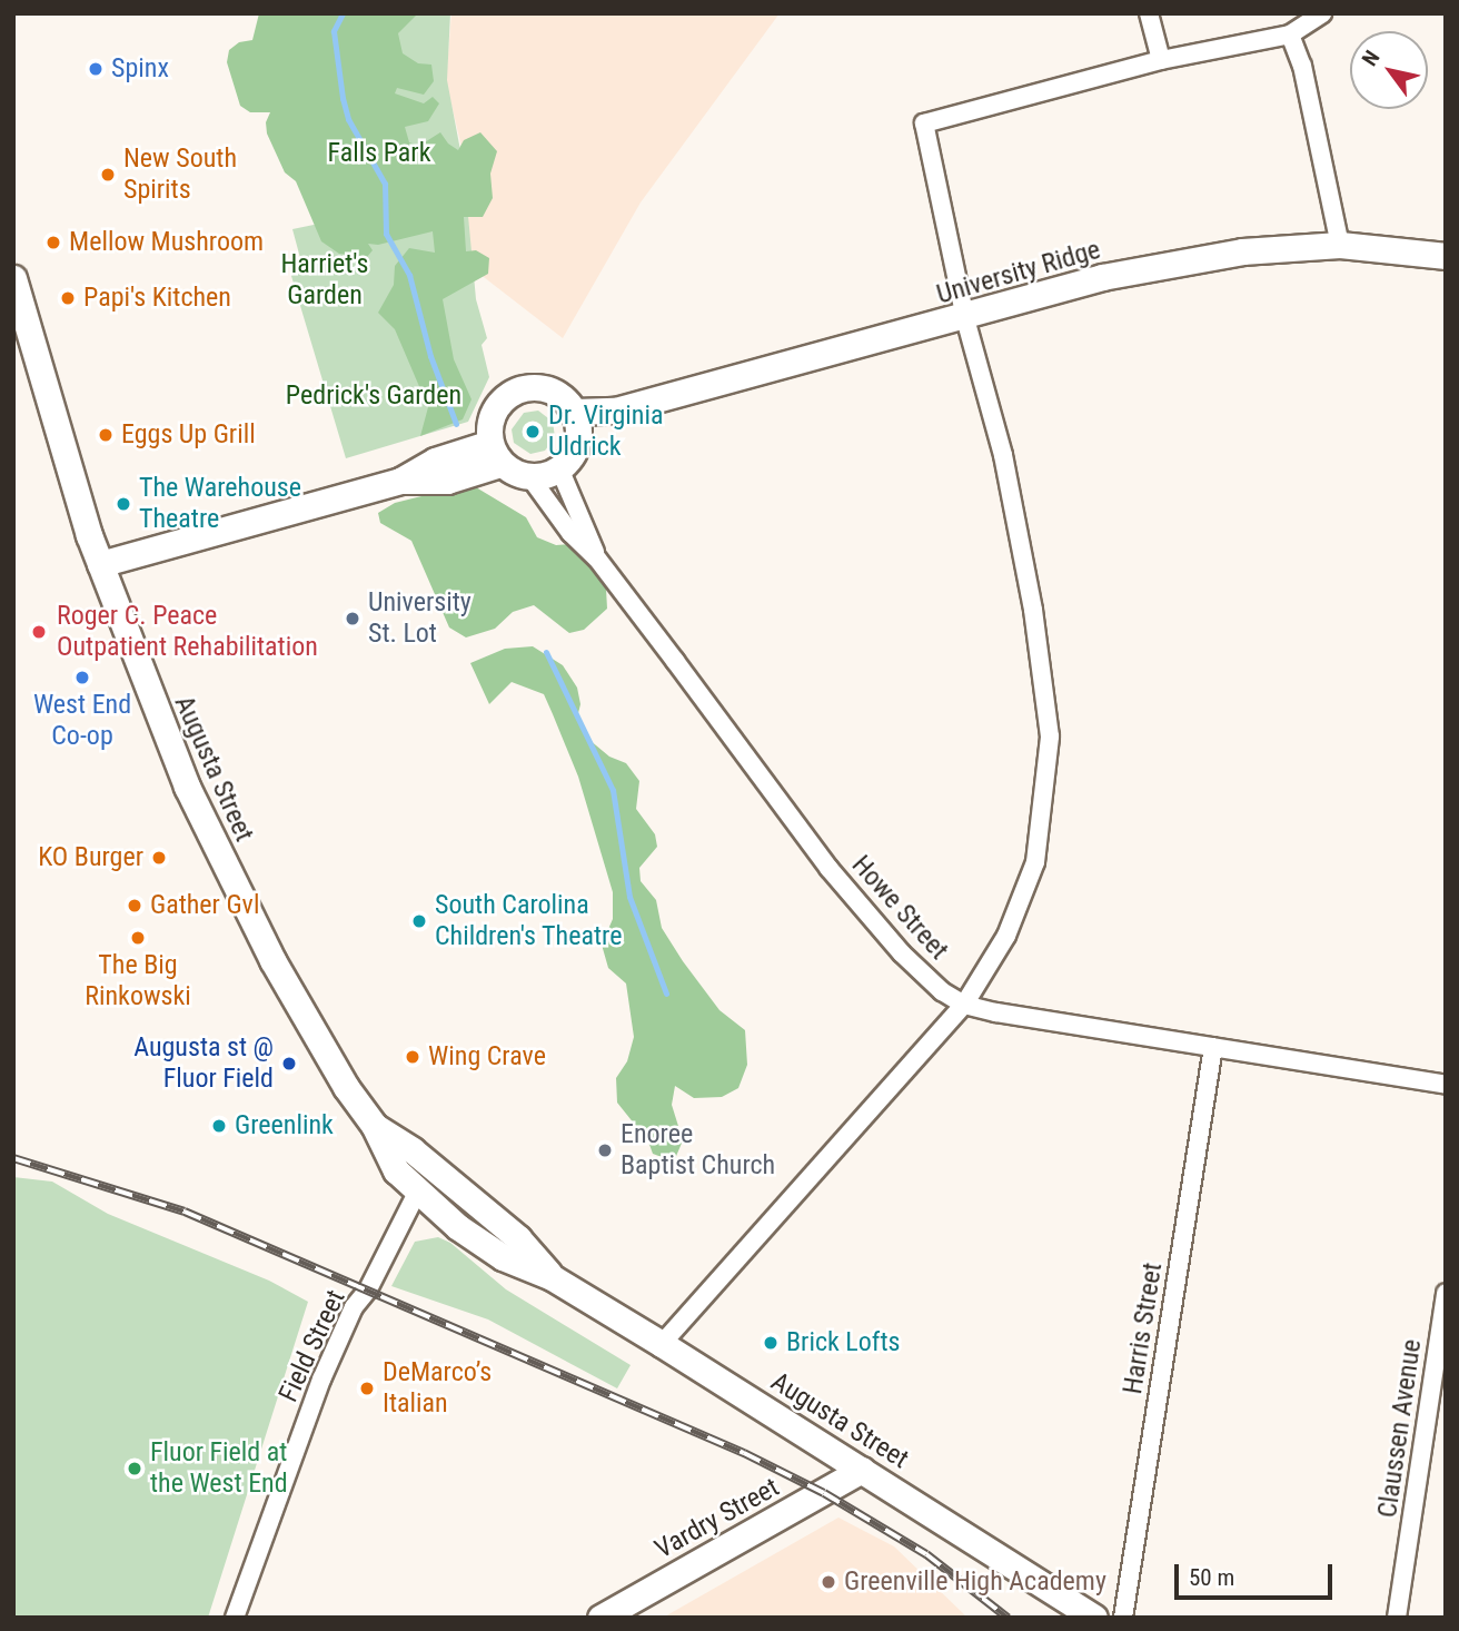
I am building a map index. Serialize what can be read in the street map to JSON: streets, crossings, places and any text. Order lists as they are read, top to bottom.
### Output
{
  "streets": {
    "main road": ["University Ridge", "Augusta Street", "Vardry Street"],
    "street": [
      "Howe Street",
      "Harris Street",
      "Field Street",
      "Claussen Avenue"
    ]
  },
  "crossings": [
    ["University Ridge", "Howe Street"],
    ["Augusta Street", "Field Street"],
    ["Augusta Street", "Vardry Street"],
    ["Howe Street", "Harris Street"]
  ],
  "parks": ["Falls Park", "Harriet's Garden", "Pedrick's Garden"],
  "places": [
    "Spinx",
    "New South Spirits",
    "Mellow Mushroom",
    "Papi's Kitchen",
    "Dr. Virginia Uldrick",
    "Eggs Up Grill",
    "The Warehouse Theatre",
    "University St. Lot",
    "Roger C. Peace Outpatient Rehabilitation",
    "West End Co-op",
    "KO Burger",
    "Gather Gvl",
    "South Carolina Children's Theatre",
    "The Big Rinkowski",
    "Wing Crave",
    "Augusta st @ Fluor Field",
    "Greenlink",
    "Enoree Baptist Church",
    "Brick Lofts",
    "DeMarco’s Italian",
    "Fluor Field at the West End",
    "Greenville High Academy"
  ],
  "scale_bar": "50 m",
  "north": "top left"
}
